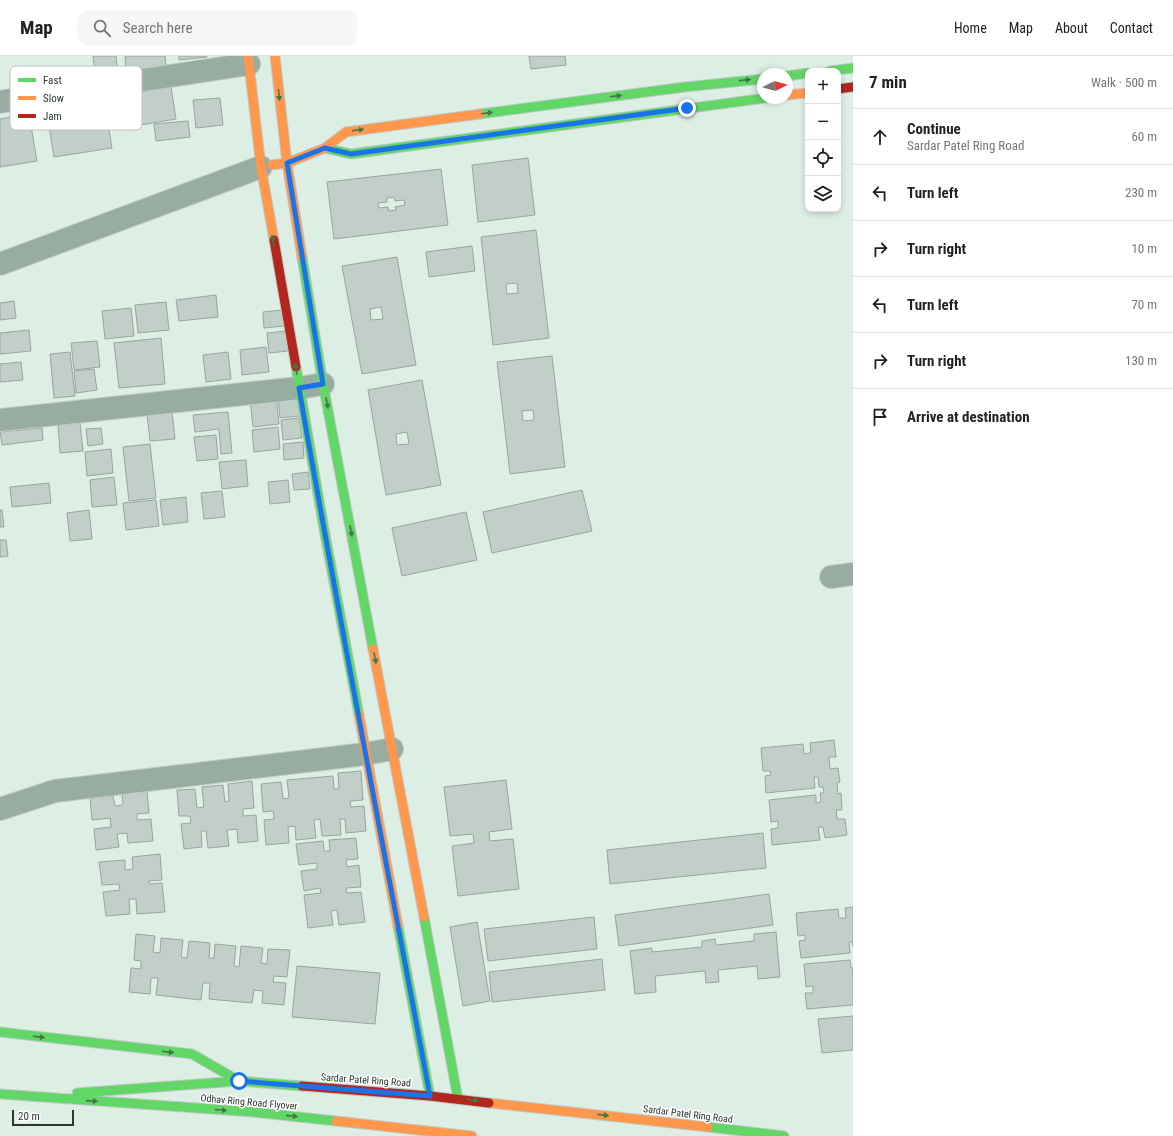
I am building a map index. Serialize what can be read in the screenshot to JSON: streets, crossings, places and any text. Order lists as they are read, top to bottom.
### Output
{
  "streets": {
    "main road": ["Sardar Patel Ring Road", "Odhav Ring Road Flyover"]
  },
  "legend": ["Fast", "Slow", "Jam"],
  "scale_bar": "20 m",
  "north": "right",
  "page": {
    "header": "Map",
    "search": "Search here",
    "nav": [
      "Home",
      "Map",
      "About",
      "Contact"
    ],
    "heading": ["7 min", "Walk · 500 m"],
    "map_buttons": ["+", "−"],
    "list": [
      ["Continue", "Sardar Patel Ring Road", "60 m"],
      ["Turn left", "230 m"],
      ["Turn right", "10 m"],
      ["Turn left", "70 m"],
      ["Turn right", "130 m"],
      "Arrive at destination"
    ],
    "scale": "20 m"
  }
}
